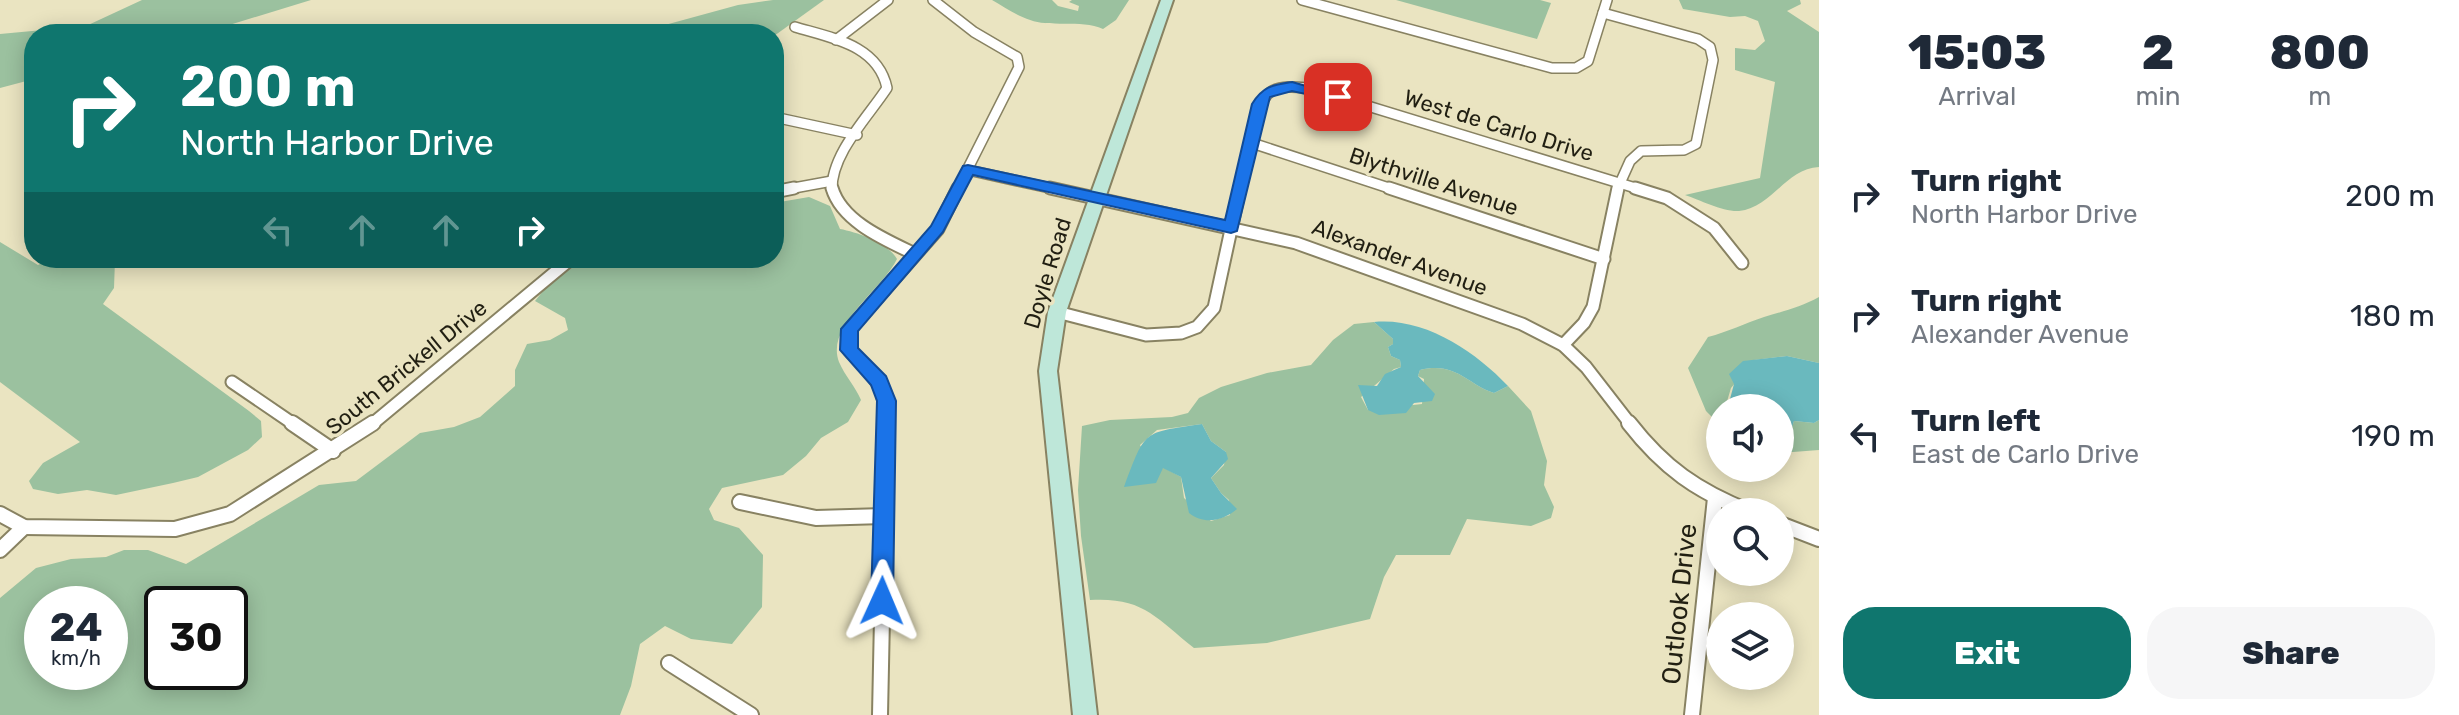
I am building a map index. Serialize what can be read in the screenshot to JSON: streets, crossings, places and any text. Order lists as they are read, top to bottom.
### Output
{
  "streets": {
    "main road": ["Doyle Road"],
    "street": [
      "West de Carlo Drive",
      "Blythville Avenue",
      "Alexander Avenue",
      "South Brickell Drive",
      "Outlook Drive"
    ]
  },
  "crossings": [
    ["West de Carlo Drive", "Blythville Avenue"],
    ["Alexander Avenue", "Doyle Road"]
  ],
  "page": {
    "eta": [
      "15:03",
      "Arrival",
      "2",
      "min",
      "800",
      "m"
    ],
    "turn": ["200 m", "North Harbor Drive"],
    "list": [
      {
        "name": "Turn right",
        "note": "North Harbor Drive",
        "value": "200 m"
      },
      {
        "name": "Turn right",
        "note": "Alexander Avenue",
        "value": "180 m"
      },
      {
        "name": "Turn left",
        "note": "East de Carlo Drive",
        "value": "190 m"
      }
    ],
    "speed": "24 km/h",
    "limit": "30",
    "buttons": ["Exit", "Share"]
  }
}
